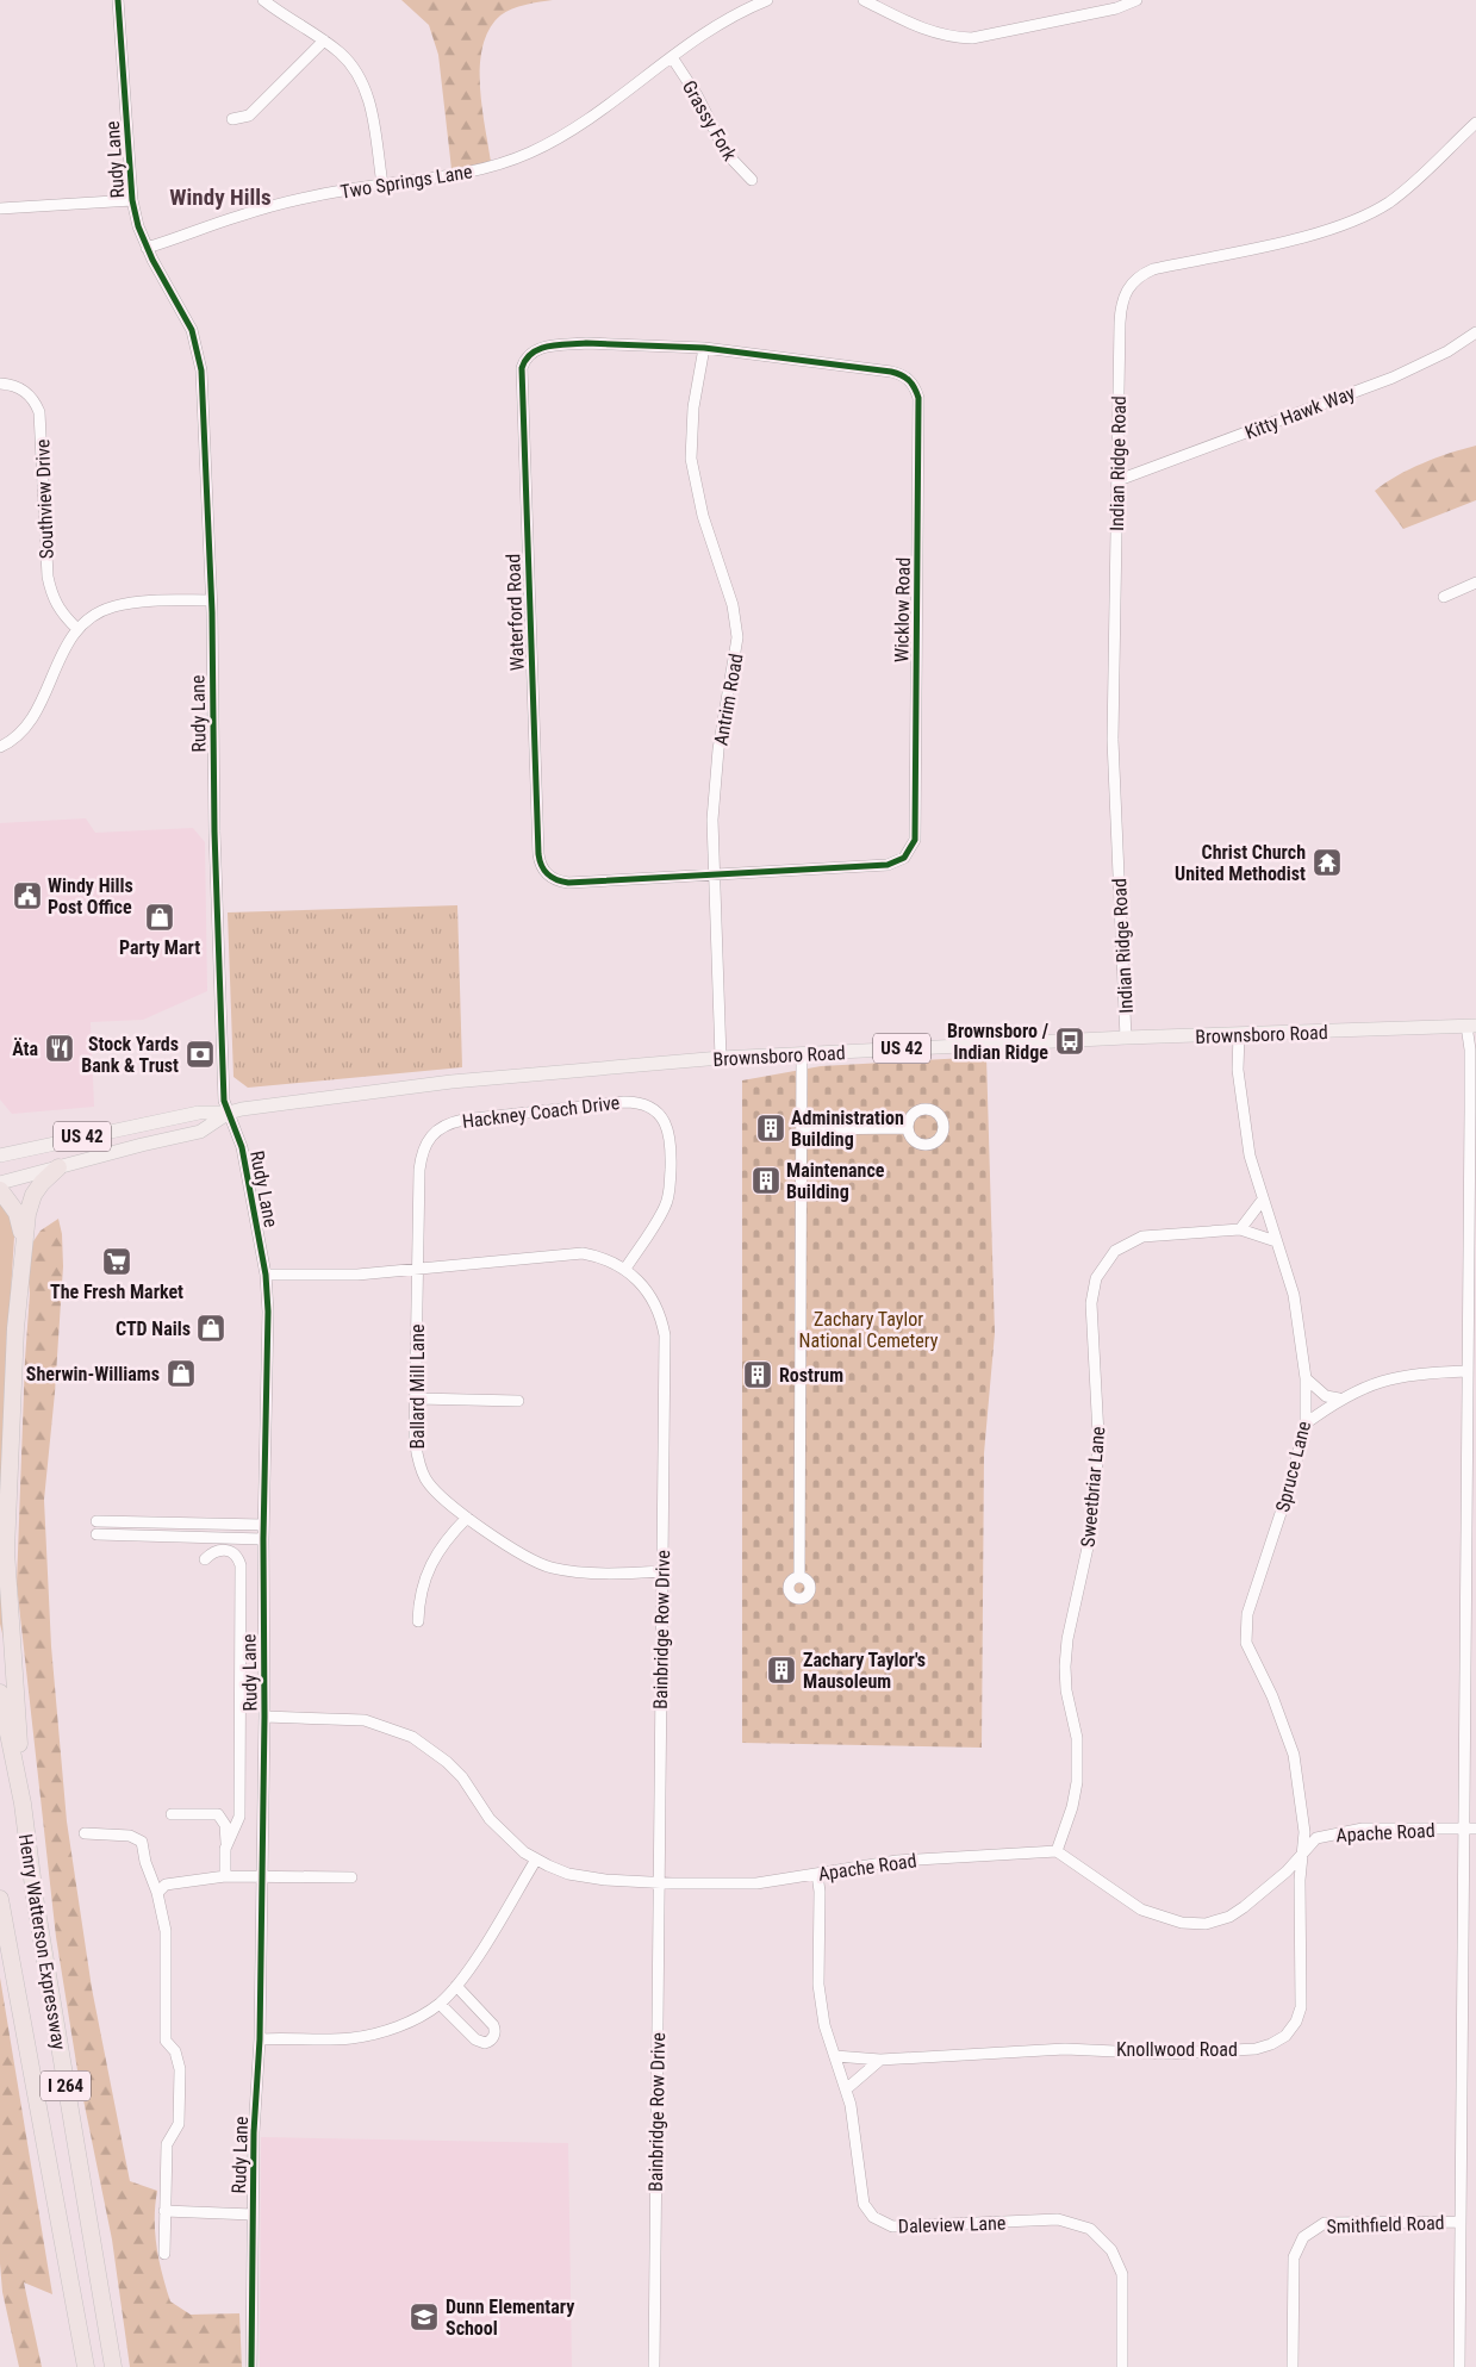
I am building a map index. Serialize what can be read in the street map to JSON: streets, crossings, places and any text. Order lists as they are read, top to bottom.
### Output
{
  "streets": {
    "highway": ["Henry Watterson Expressway", "I 264"],
    "main road": ["Brownsboro Road", "US 42"],
    "street": [
      "Grassy Fork",
      "Rudy Lane",
      "Two Springs Lane",
      "Kitty Hawk Way",
      "Indian Ridge Road",
      "Southview Drive",
      "Wicklow Road",
      "Waterford Road",
      "Antrim Road",
      "Hackney Coach Drive",
      "Ballard Mill Lane",
      "Spruce Lane",
      "Sweetbriar Lane",
      "Bainbridge Row Drive",
      "Apache Road",
      "Knollwood Road",
      "Daleview Lane",
      "Smithfield Road"
    ]
  },
  "crossings": [
    ["Grassy Fork", "Two Springs Lane"],
    ["Rudy Lane", "Two Springs Lane"],
    ["Rudy Lane", "Brownsboro Road"],
    ["Rudy Lane", "Bainbridge Row Drive"],
    ["Rudy Lane", "Apache Road"],
    ["Kitty Hawk Way", "Indian Ridge Road"],
    ["Indian Ridge Road", "Brownsboro Road"],
    ["Wicklow Road", "Waterford Road"],
    ["Wicklow Road", "Antrim Road"],
    ["Waterford Road", "Antrim Road"],
    ["Antrim Road", "Brownsboro Road"],
    ["Brownsboro Road", "Spruce Lane"],
    ["Hackney Coach Drive", "Ballard Mill Lane"],
    ["Hackney Coach Drive", "Bainbridge Row Drive"],
    ["Ballard Mill Lane", "Bainbridge Row Drive"],
    ["Spruce Lane", "Sweetbriar Lane"],
    ["Spruce Lane", "Apache Road"],
    ["Spruce Lane", "Knollwood Road"],
    ["Sweetbriar Lane", "Apache Road"],
    ["Bainbridge Row Drive", "Apache Road"],
    ["Apache Road", "Knollwood Road"],
    ["Apache Road", "Daleview Lane"],
    ["Knollwood Road", "Daleview Lane"]
  ],
  "districts": ["Windy Hills"],
  "parks": ["Zachary Taylor National Cemetery"],
  "places": {
    "temple": ["Christ Church United Methodist"],
    "public building": ["Windy Hills Post Office"],
    "shop": ["Party Mart", "CTD Nails", "Sherwin-Williams"],
    "bus stop": ["Brownsboro / Indian Ridge"],
    "restaurant": ["Äta"],
    "bank": ["Stock Yards Bank & Trust"],
    "building": [
      "Administration Building",
      "Maintenance Building",
      "Rostrum",
      "Zachary Taylor's Mausoleum"
    ],
    "supermarket": ["The Fresh Market"],
    "school or university": ["Dunn Elementary School"]
  }
}
